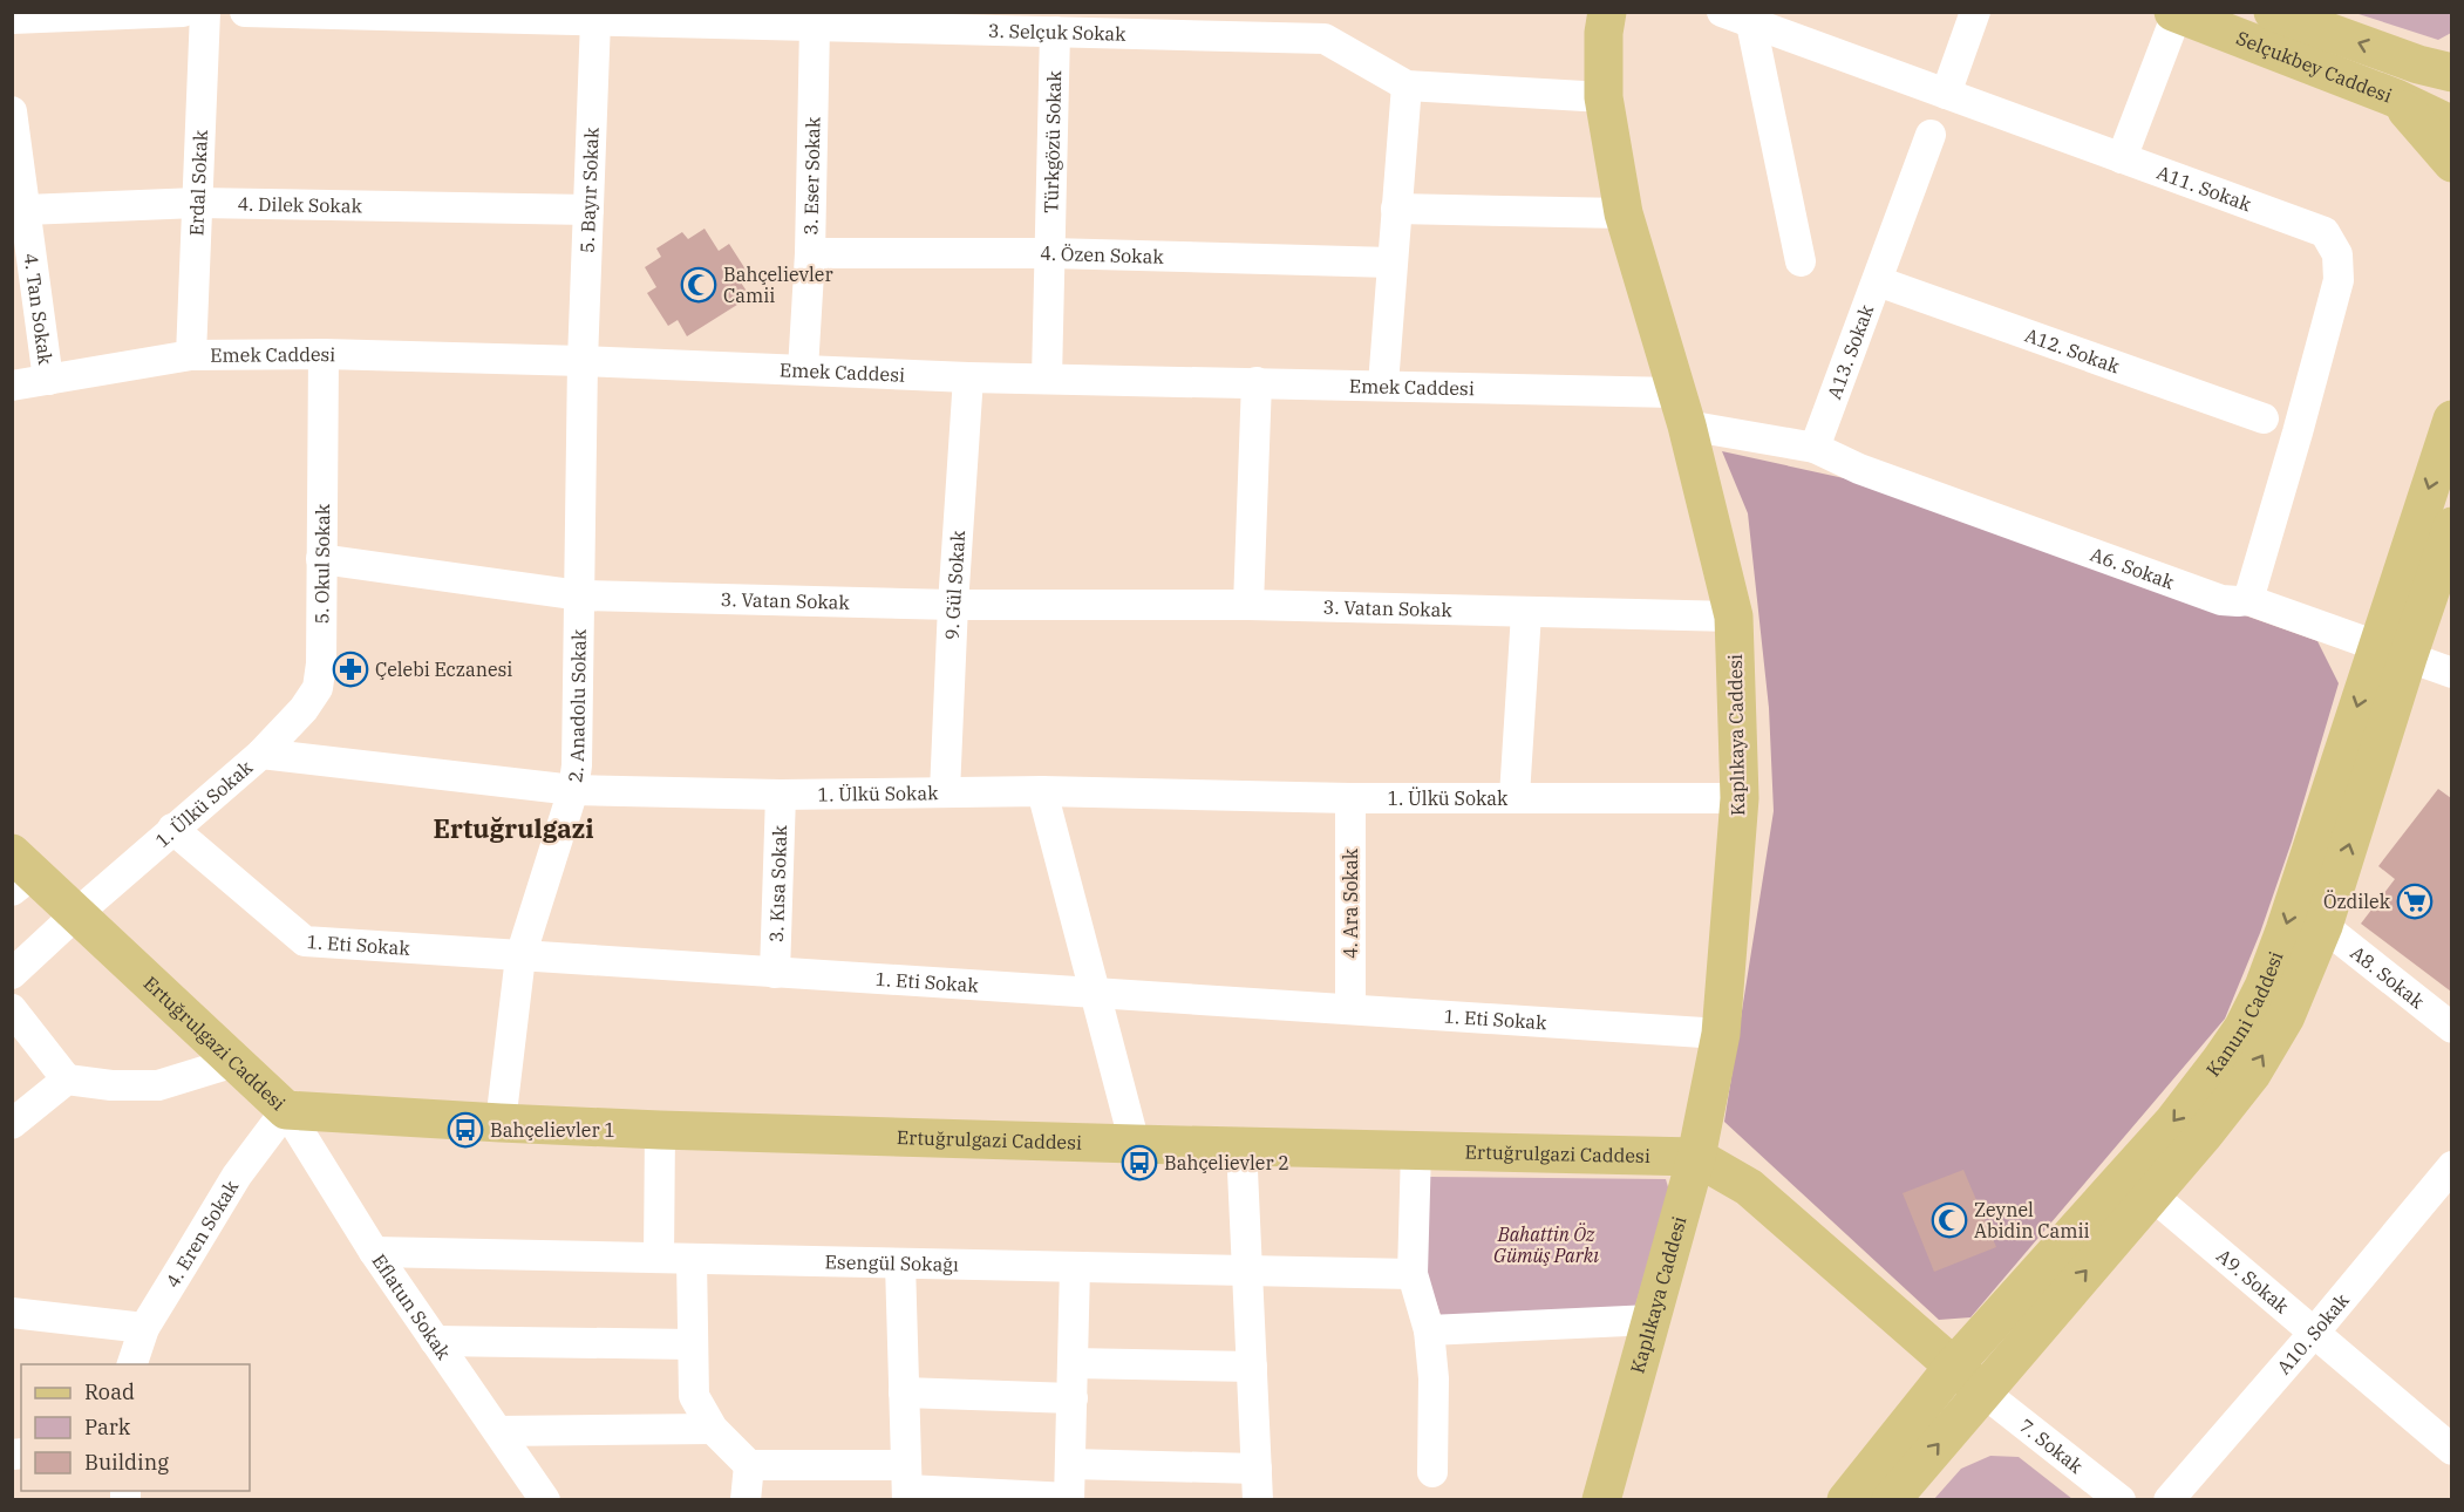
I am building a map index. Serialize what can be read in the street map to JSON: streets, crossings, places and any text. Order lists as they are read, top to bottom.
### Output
{
  "streets": {
    "main road": [
      "Selçukbey Caddesi",
      "Kaplıkaya Caddesi",
      "Kanuni Caddesi",
      "Ertuğrulgazi Caddesi"
    ],
    "street": [
      "3. Selçuk Sokak",
      "Türkgözü Sokak",
      "3. Eser Sokak",
      "Erdal Sokak",
      "A11. Sokak",
      "5. Bayır Sokak",
      "4. Dilek Sokak",
      "4. Özen Sokak",
      "4. Tan Sokak",
      "A12. Sokak",
      "A13. Sokak",
      "Emek Caddesi",
      "5. Okul Sokak",
      "A6. Sokak",
      "9. Gül Sokak",
      "3. Vatan Sokak",
      "2. Anadolu Sokak",
      "1. Ülkü Sokak",
      "3. Kısa Sokak",
      "4. Ara Sokak",
      "1. Eti Sokak",
      "A8. Sokak",
      "4. Eren Sokak",
      "Esengül Sokağı",
      "A9. Sokak",
      "Eflatun Sokak",
      "A10. Sokak",
      "7. Sokak"
    ]
  },
  "crossings": [
    ["3. Selçuk Sokak", "Türkgözü Sokak"],
    ["3. Selçuk Sokak", "3. Eser Sokak"],
    ["3. Selçuk Sokak", "5. Bayır Sokak"],
    ["3. Selçuk Sokak", "Kaplıkaya Caddesi"],
    ["Türkgözü Sokak", "4. Özen Sokak"],
    ["Türkgözü Sokak", "Emek Caddesi"],
    ["3. Eser Sokak", "4. Özen Sokak"],
    ["3. Eser Sokak", "Emek Caddesi"],
    ["Erdal Sokak", "4. Dilek Sokak"],
    ["Erdal Sokak", "Emek Caddesi"],
    ["A11. Sokak", "A6. Sokak"],
    ["5. Bayır Sokak", "4. Dilek Sokak"],
    ["5. Bayır Sokak", "Emek Caddesi"],
    ["5. Bayır Sokak", "2. Anadolu Sokak"],
    ["4. Dilek Sokak", "4. Tan Sokak"],
    ["4. Tan Sokak", "Emek Caddesi"],
    ["A12. Sokak", "A13. Sokak"],
    ["A13. Sokak", "A6. Sokak"],
    ["Emek Caddesi", "5. Okul Sokak"],
    ["Emek Caddesi", "9. Gül Sokak"],
    ["Emek Caddesi", "2. Anadolu Sokak"],
    ["Emek Caddesi", "Kaplıkaya Caddesi"],
    ["5. Okul Sokak", "3. Vatan Sokak"],
    ["5. Okul Sokak", "1. Ülkü Sokak"],
    ["A6. Sokak", "Kanuni Caddesi"],
    ["9. Gül Sokak", "3. Vatan Sokak"],
    ["9. Gül Sokak", "1. Ülkü Sokak"],
    ["3. Vatan Sokak", "2. Anadolu Sokak"],
    ["3. Vatan Sokak", "Kaplıkaya Caddesi"],
    ["2. Anadolu Sokak", "1. Ülkü Sokak"],
    ["2. Anadolu Sokak", "1. Eti Sokak"],
    ["2. Anadolu Sokak", "Ertuğrulgazi Caddesi"],
    ["Kaplıkaya Caddesi", "1. Ülkü Sokak"],
    ["Kaplıkaya Caddesi", "1. Eti Sokak"],
    ["Kaplıkaya Caddesi", "Ertuğrulgazi Caddesi"],
    ["1. Ülkü Sokak", "3. Kısa Sokak"],
    ["1. Ülkü Sokak", "4. Ara Sokak"],
    ["1. Ülkü Sokak", "1. Eti Sokak"],
    ["1. Ülkü Sokak", "Ertuğrulgazi Caddesi"],
    ["3. Kısa Sokak", "1. Eti Sokak"],
    ["4. Ara Sokak", "1. Eti Sokak"],
    ["A8. Sokak", "Kanuni Caddesi"],
    ["Kanuni Caddesi", "Ertuğrulgazi Caddesi"],
    ["Kanuni Caddesi", "A9. Sokak"],
    ["Kanuni Caddesi", "7. Sokak"],
    ["Ertuğrulgazi Caddesi", "4. Eren Sokak"],
    ["Ertuğrulgazi Caddesi", "Eflatun Sokak"],
    ["Ertuğrulgazi Caddesi", "7. Sokak"],
    ["4. Eren Sokak", "Eflatun Sokak"],
    ["Esengül Sokağı", "Eflatun Sokak"],
    ["A9. Sokak", "A10. Sokak"]
  ],
  "districts": ["Ertuğrulgazi"],
  "parks": ["Bahattin Öz Gümüş Parkı"],
  "places": {
    "mosque": ["Bahçelievler Camii", "Zeynel Abidin Camii"],
    "pharmacy": ["Çelebi Eczanesi"],
    "supermarket": ["Özdilek"],
    "bus stop": ["Bahçelievler 1", "Bahçelievler 2"]
  },
  "legend": ["Road", "Park", "Building"]
}
